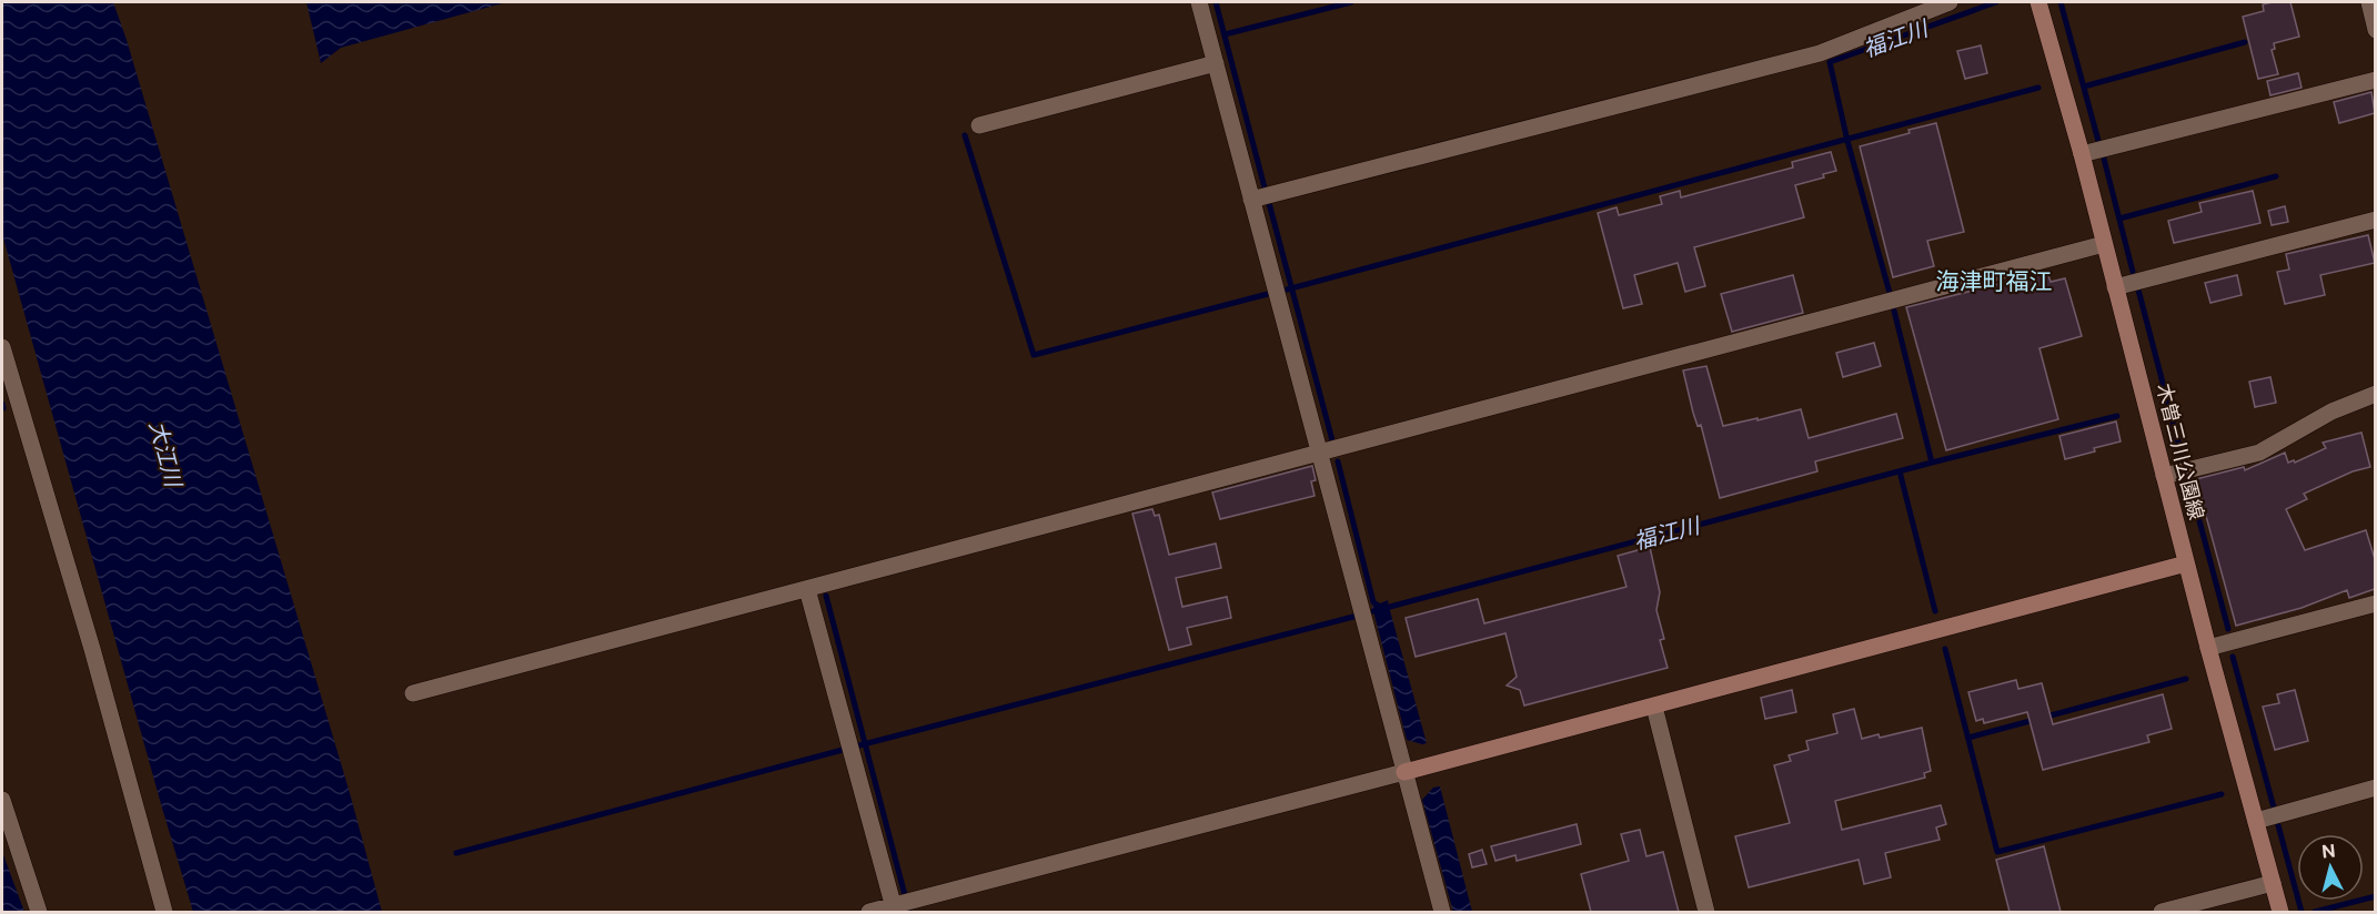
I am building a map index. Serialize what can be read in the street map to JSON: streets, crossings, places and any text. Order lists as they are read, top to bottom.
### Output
{
  "streets": {
    "main road": ["木曽三川公園線"]
  },
  "districts": ["海津町福江"],
  "water": ["福江川", "大江川"],
  "north": "top"
}
